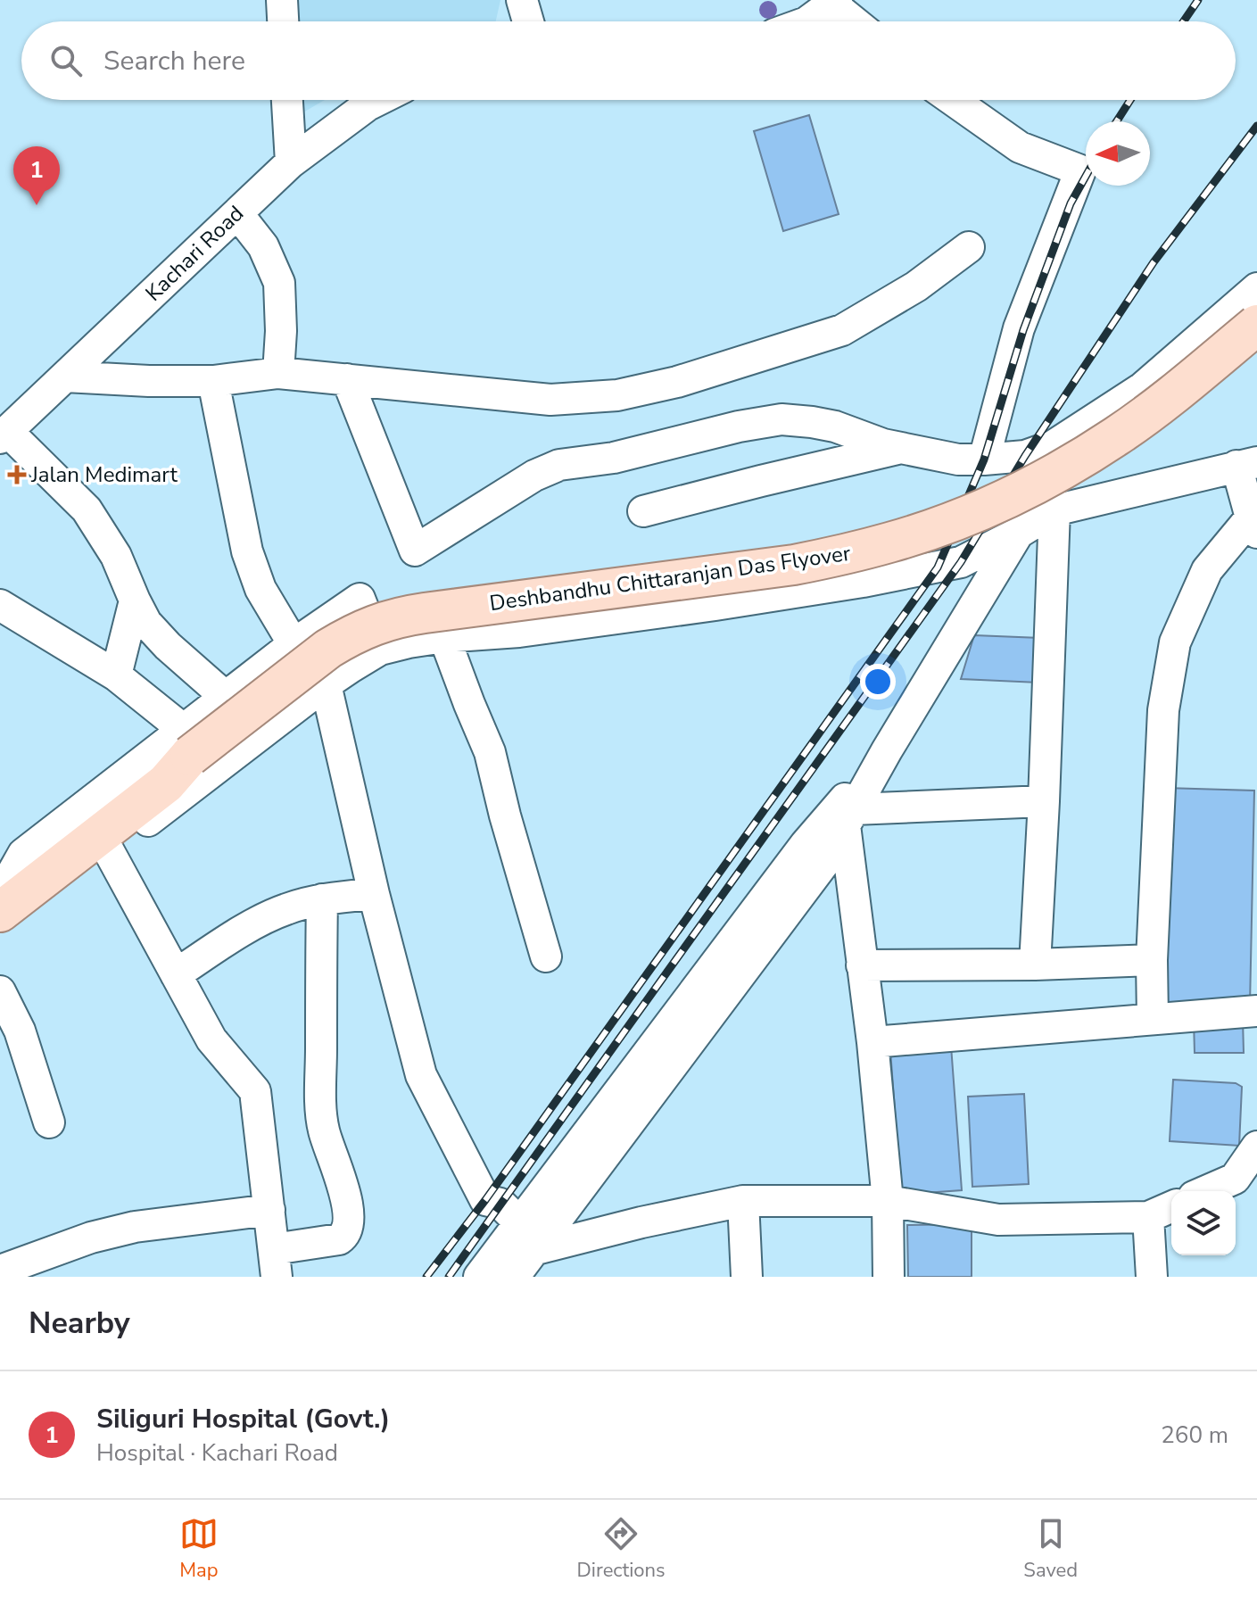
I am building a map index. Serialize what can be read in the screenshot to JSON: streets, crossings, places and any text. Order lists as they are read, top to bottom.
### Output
{
  "streets": {
    "main road": ["Deshbandhu Chittaranjan Das Flyover"],
    "street": ["Kachari Road"]
  },
  "places": {
    "health": ["Jalan Medimart"]
  },
  "north": "left",
  "page": {
    "search": "Search here",
    "pins": "1",
    "heading": "Nearby",
    "list": [
      {
        "mark": "1",
        "name": "Siliguri Hospital (Govt.)",
        "note": "Hospital · Kachari Road",
        "value": "260 m"
      }
    ],
    "nav": ["Map", "Directions", "Saved"]
  }
}
